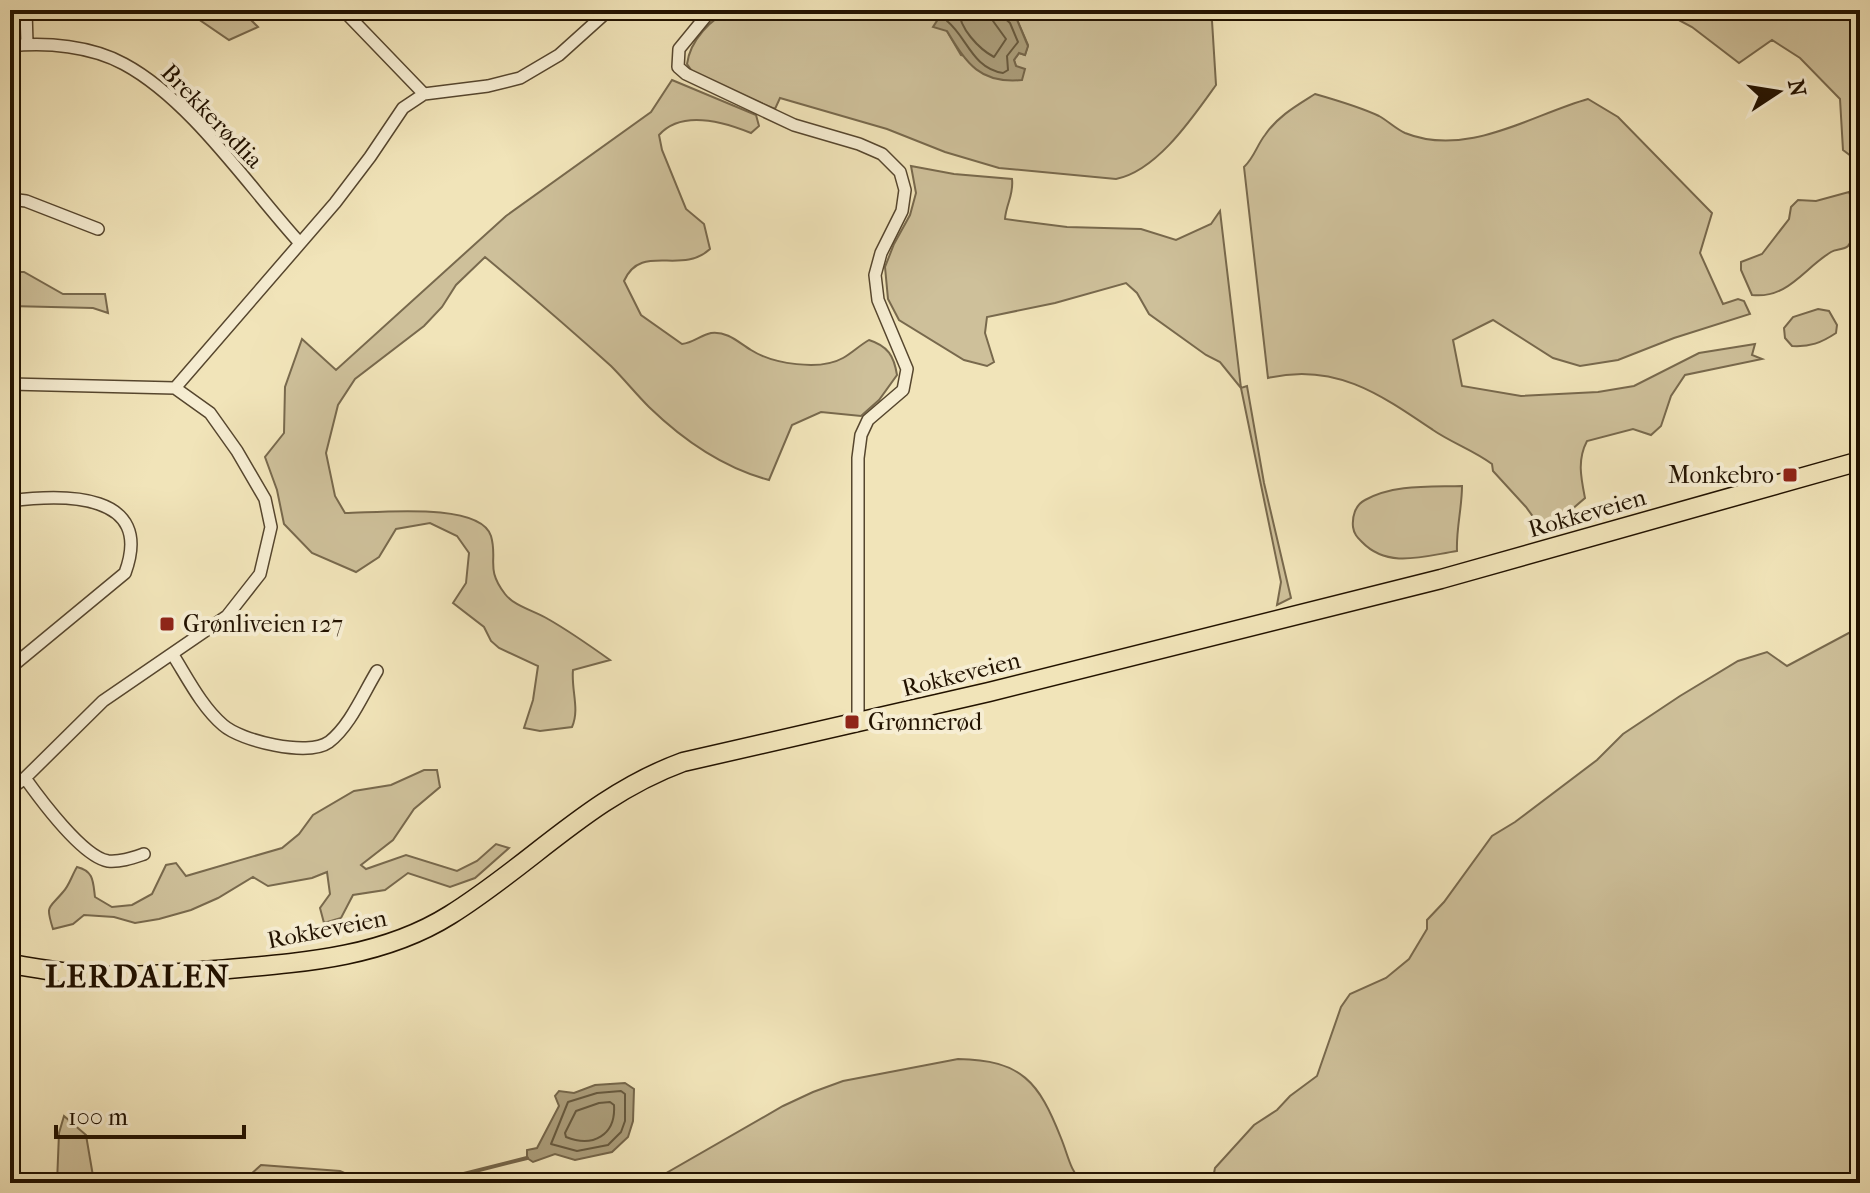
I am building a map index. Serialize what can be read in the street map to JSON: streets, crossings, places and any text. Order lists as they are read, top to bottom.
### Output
{
  "streets": {
    "main road": ["Rokkeveien"],
    "street": ["Brekkerødlia"]
  },
  "districts": ["LERDALEN"],
  "places": {
    "transit": ["Monkebro", "Grønliveien 127", "Grønnerød"]
  },
  "scale_bar": "100 m",
  "north": "right"
}
